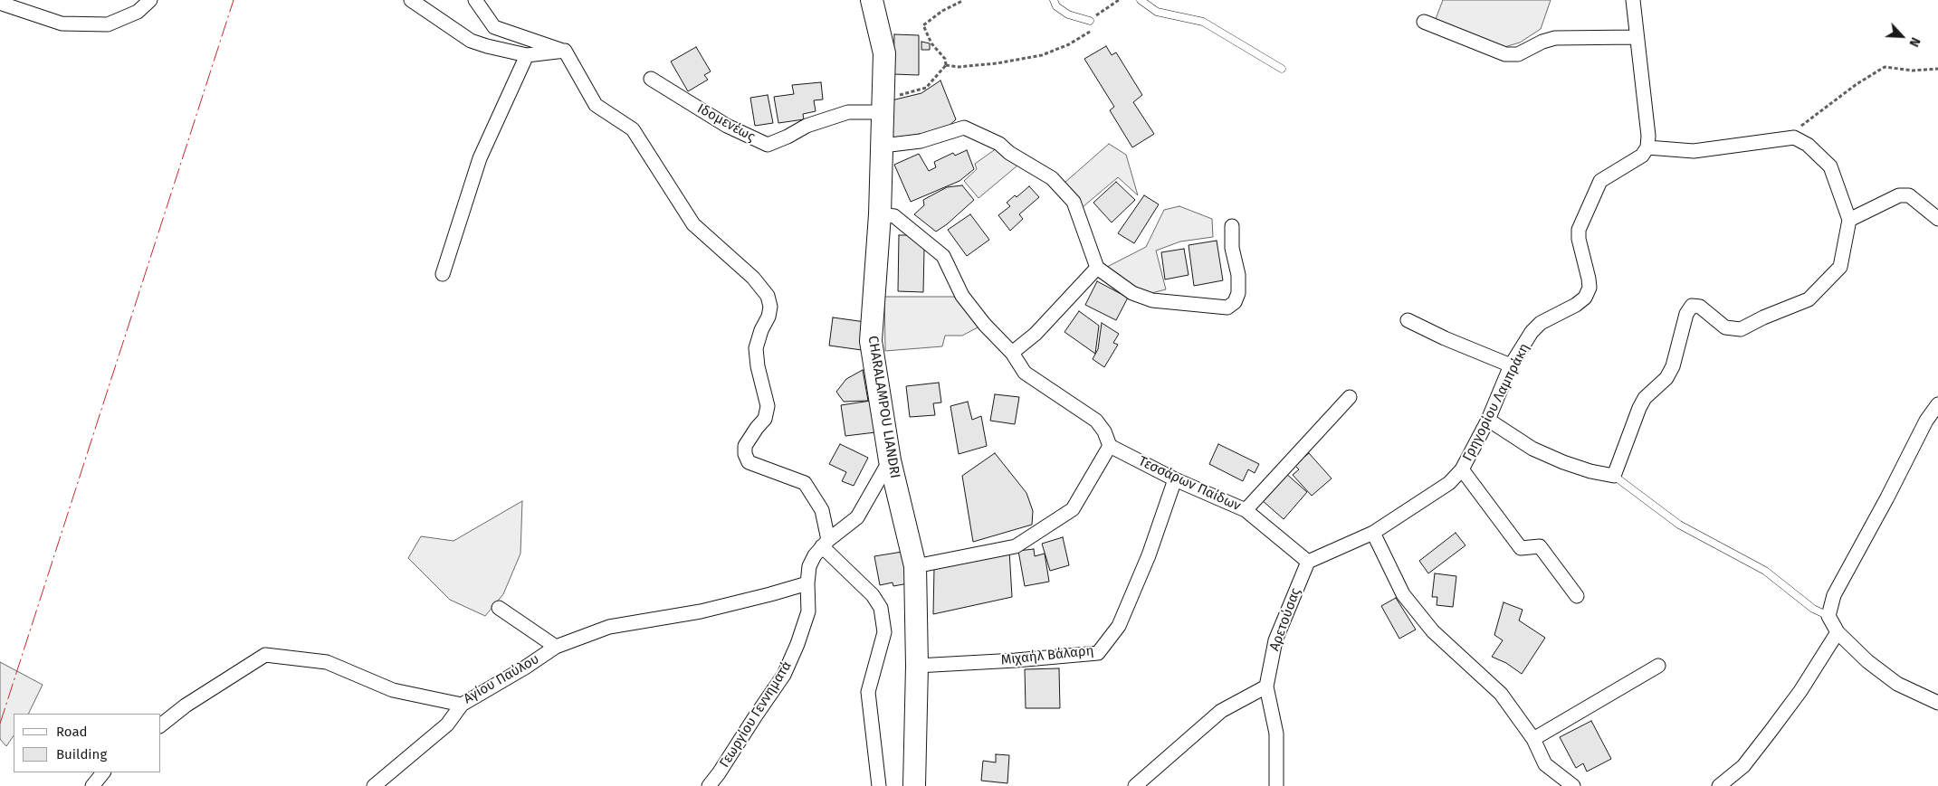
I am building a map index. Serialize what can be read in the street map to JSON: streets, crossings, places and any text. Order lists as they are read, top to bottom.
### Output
{
  "streets": {
    "main road": ["CHARALAMPOU LIANDRI"],
    "street": [
      "Ιδομενέως",
      "Γρηγορίου Λαμπράκη",
      "Τεσσάρων Παίδων",
      "Αρετούσας",
      "Μιχαήλ Βάλαρη",
      "Αγίου Παύλου",
      "Γεωργίου Γεννηματά"
    ]
  },
  "crossings": [
    ["Ιδομενέως", "CHARALAMPOU LIANDRI"],
    ["Γρηγορίου Λαμπράκη", "Τεσσάρων Παίδων"],
    ["Γρηγορίου Λαμπράκη", "Αρετούσας"],
    ["CHARALAMPOU LIANDRI", "Μιχαήλ Βάλαρη"],
    ["CHARALAMPOU LIANDRI", "Γεωργίου Γεννηματά"],
    ["Τεσσάρων Παίδων", "Αρετούσας"],
    ["Τεσσάρων Παίδων", "Μιχαήλ Βάλαρη"],
    ["Αγίου Παύλου", "Γεωργίου Γεννηματά"]
  ],
  "legend": ["Road", "Building"],
  "north": "bottom right"
}
